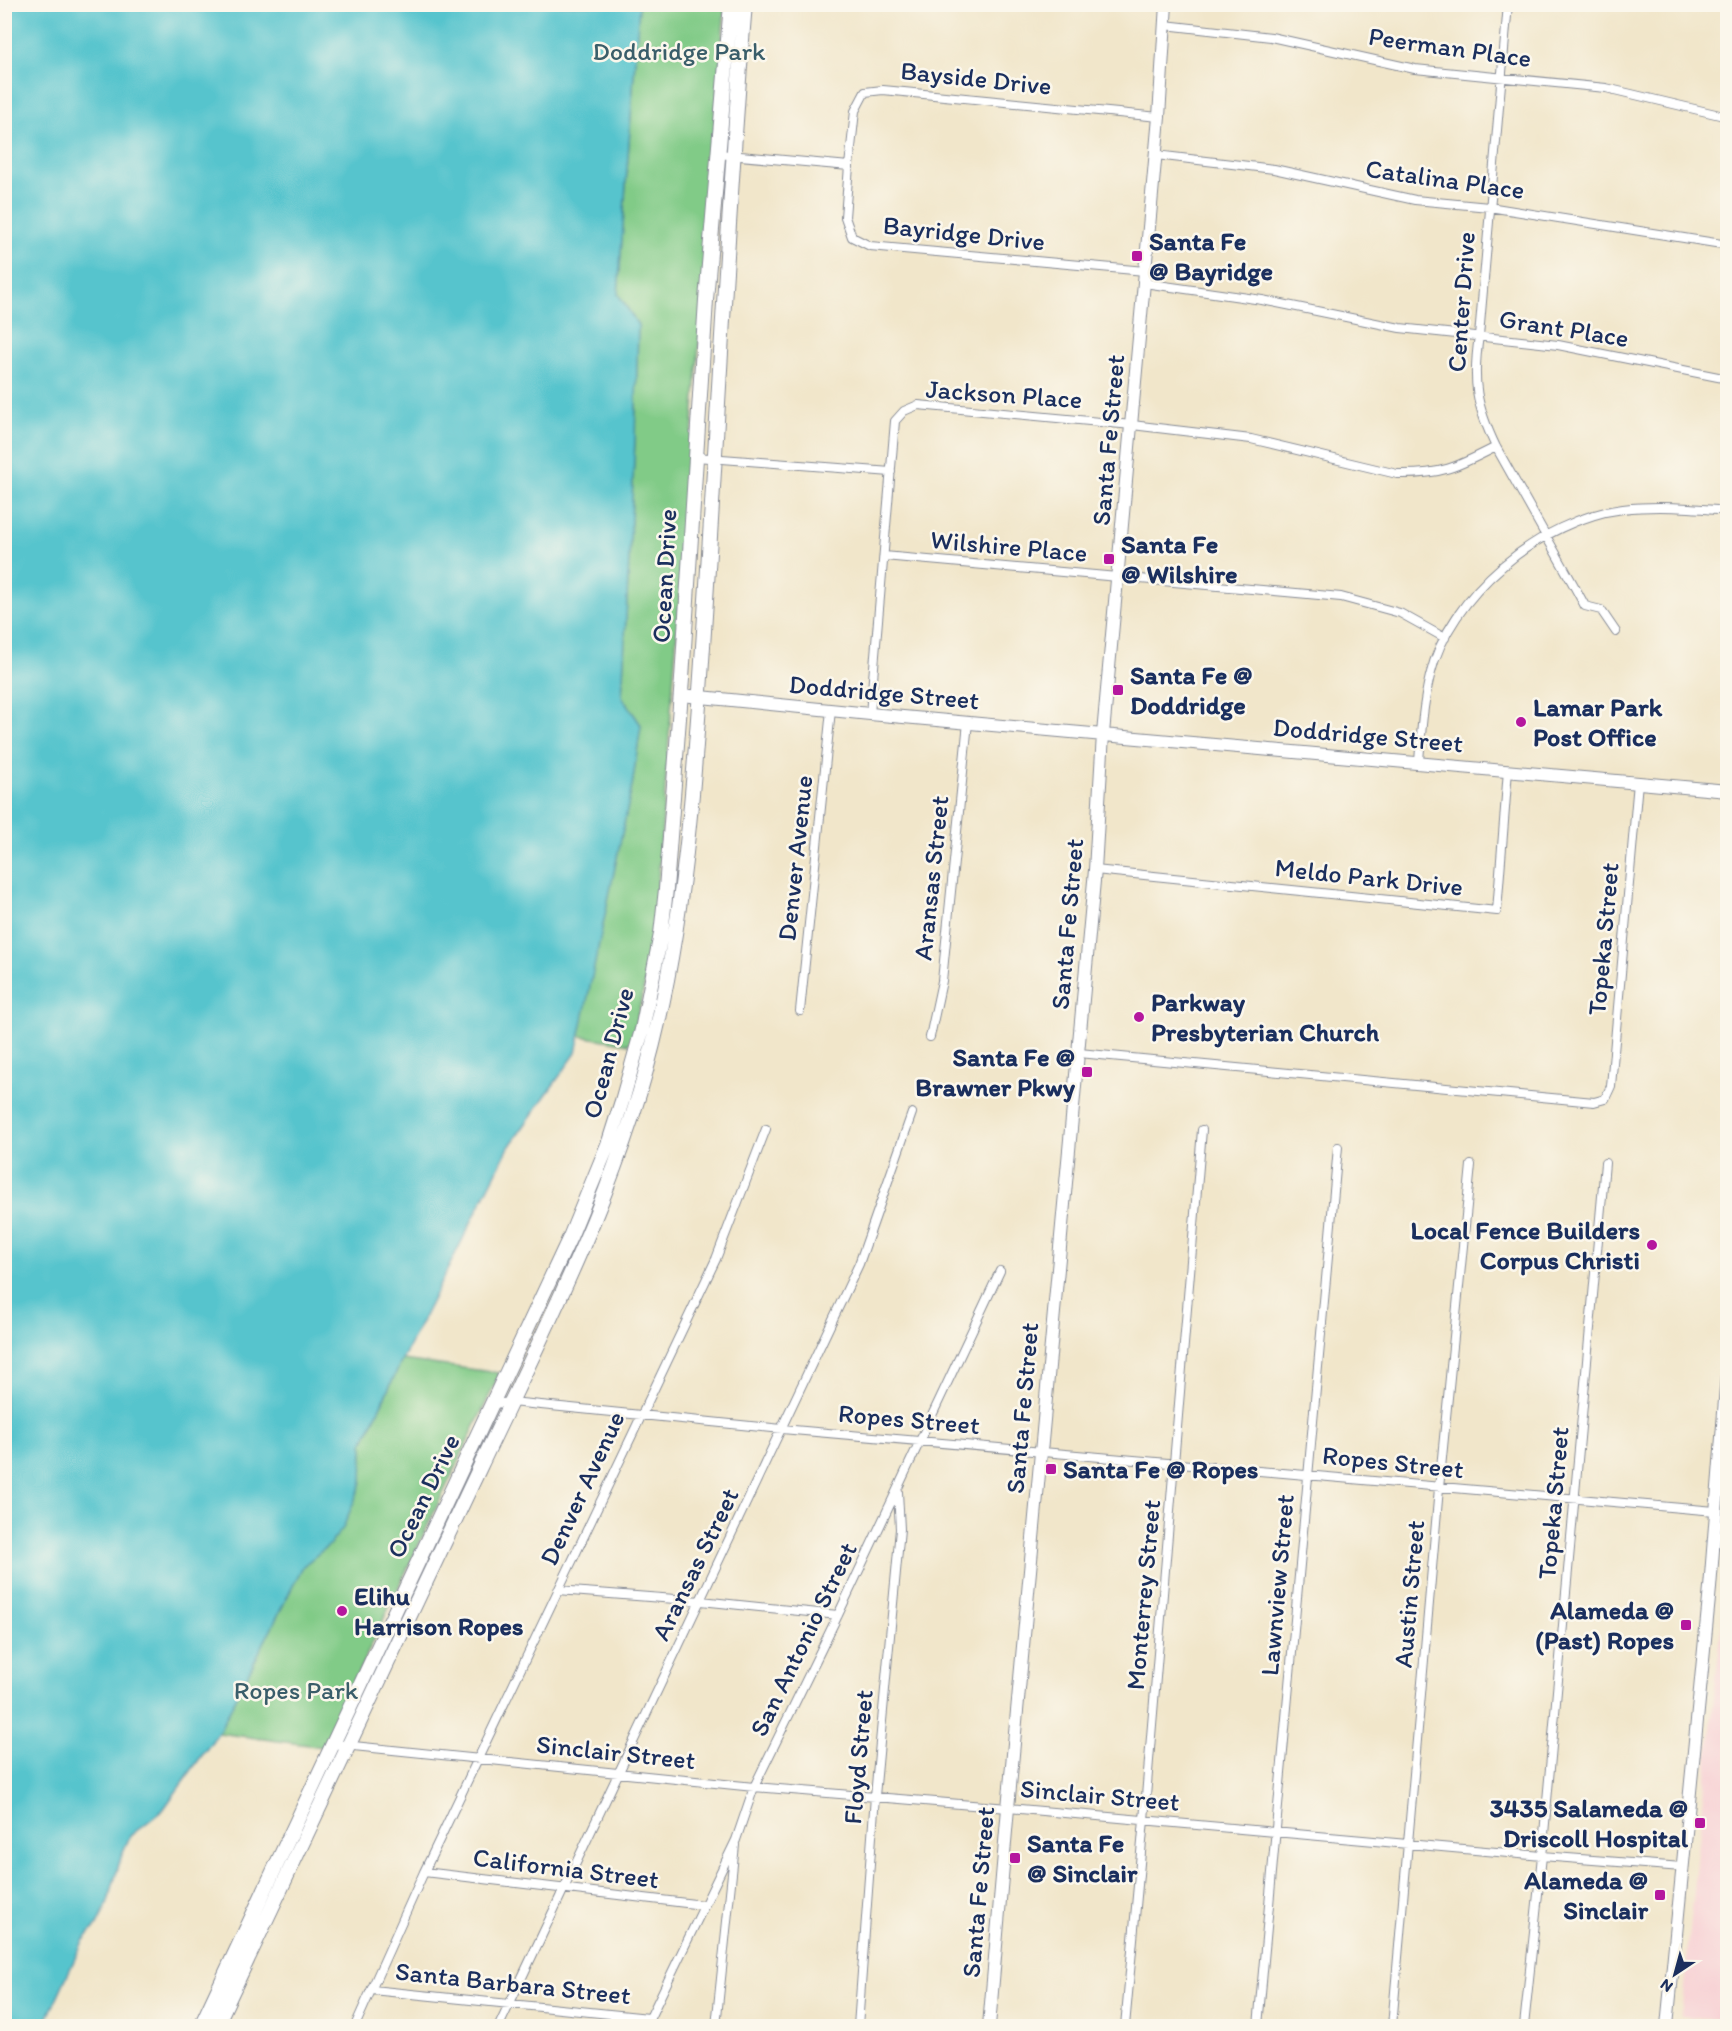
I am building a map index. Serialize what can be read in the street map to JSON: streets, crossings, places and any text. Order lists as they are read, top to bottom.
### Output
{
  "streets": {
    "main road": ["Santa Fe Street", "Ocean Drive", "Doddridge Street"],
    "street": [
      "Peerman Place",
      "Bayside Drive",
      "Catalina Place",
      "Bayridge Drive",
      "Center Drive",
      "Grant Place",
      "Jackson Place",
      "Wilshire Place",
      "Denver Avenue",
      "Meldo Park Drive",
      "Aransas Street",
      "Topeka Street",
      "Ropes Street",
      "Lawnview Street",
      "Austin Street",
      "Monterrey Street",
      "San Antonio Street",
      "Sinclair Street",
      "Floyd Street",
      "California Street",
      "Santa Barbara Street"
    ]
  },
  "crossings": [
    ["Peerman Place", "Center Drive"],
    ["Peerman Place", "Santa Fe Street"],
    ["Bayside Drive", "Bayridge Drive"],
    ["Bayside Drive", "Santa Fe Street"],
    ["Catalina Place", "Center Drive"],
    ["Catalina Place", "Santa Fe Street"],
    ["Bayridge Drive", "Grant Place"],
    ["Bayridge Drive", "Santa Fe Street"],
    ["Center Drive", "Grant Place"],
    ["Center Drive", "Jackson Place"],
    ["Grant Place", "Santa Fe Street"],
    ["Jackson Place", "Santa Fe Street"],
    ["Santa Fe Street", "Wilshire Place"],
    ["Santa Fe Street", "Doddridge Street"],
    ["Santa Fe Street", "Meldo Park Drive"],
    ["Santa Fe Street", "Topeka Street"],
    ["Santa Fe Street", "Ropes Street"],
    ["Santa Fe Street", "Sinclair Street"],
    ["Ocean Drive", "Doddridge Street"],
    ["Ocean Drive", "Ropes Street"],
    ["Ocean Drive", "Sinclair Street"],
    ["Doddridge Street", "Denver Avenue"],
    ["Doddridge Street", "Meldo Park Drive"],
    ["Doddridge Street", "Aransas Street"],
    ["Doddridge Street", "Topeka Street"],
    ["Denver Avenue", "Ropes Street"],
    ["Denver Avenue", "Sinclair Street"],
    ["Denver Avenue", "California Street"],
    ["Denver Avenue", "Santa Barbara Street"],
    ["Aransas Street", "Ropes Street"],
    ["Aransas Street", "Sinclair Street"],
    ["Aransas Street", "California Street"],
    ["Aransas Street", "Santa Barbara Street"],
    ["Topeka Street", "Ropes Street"],
    ["Topeka Street", "Sinclair Street"],
    ["Ropes Street", "Lawnview Street"],
    ["Ropes Street", "Austin Street"],
    ["Ropes Street", "Monterrey Street"],
    ["Ropes Street", "San Antonio Street"],
    ["Lawnview Street", "Sinclair Street"],
    ["Austin Street", "Sinclair Street"],
    ["Monterrey Street", "Sinclair Street"],
    ["San Antonio Street", "Sinclair Street"],
    ["San Antonio Street", "Floyd Street"],
    ["San Antonio Street", "California Street"],
    ["San Antonio Street", "Santa Barbara Street"],
    ["Sinclair Street", "Floyd Street"]
  ],
  "parks": ["Doddridge Park", "Ropes Park"],
  "places": {
    "transit": [
      "Santa Fe @ Bayridge",
      "Santa Fe @ Wilshire",
      "Santa Fe @ Doddridge",
      "Santa Fe @ Brawner Pkwy",
      "Santa Fe @ Ropes",
      "Alameda @ (Past) Ropes",
      "3435 Salameda @ Driscoll Hospital",
      "Santa Fe @ Sinclair",
      "Alameda @ Sinclair"
    ],
    "other": [
      "Lamar Park Post Office",
      "Parkway Presbyterian Church",
      "Local Fence Builders Corpus Christi",
      "Elihu Harrison Ropes"
    ]
  },
  "north": "bottom left"
}
